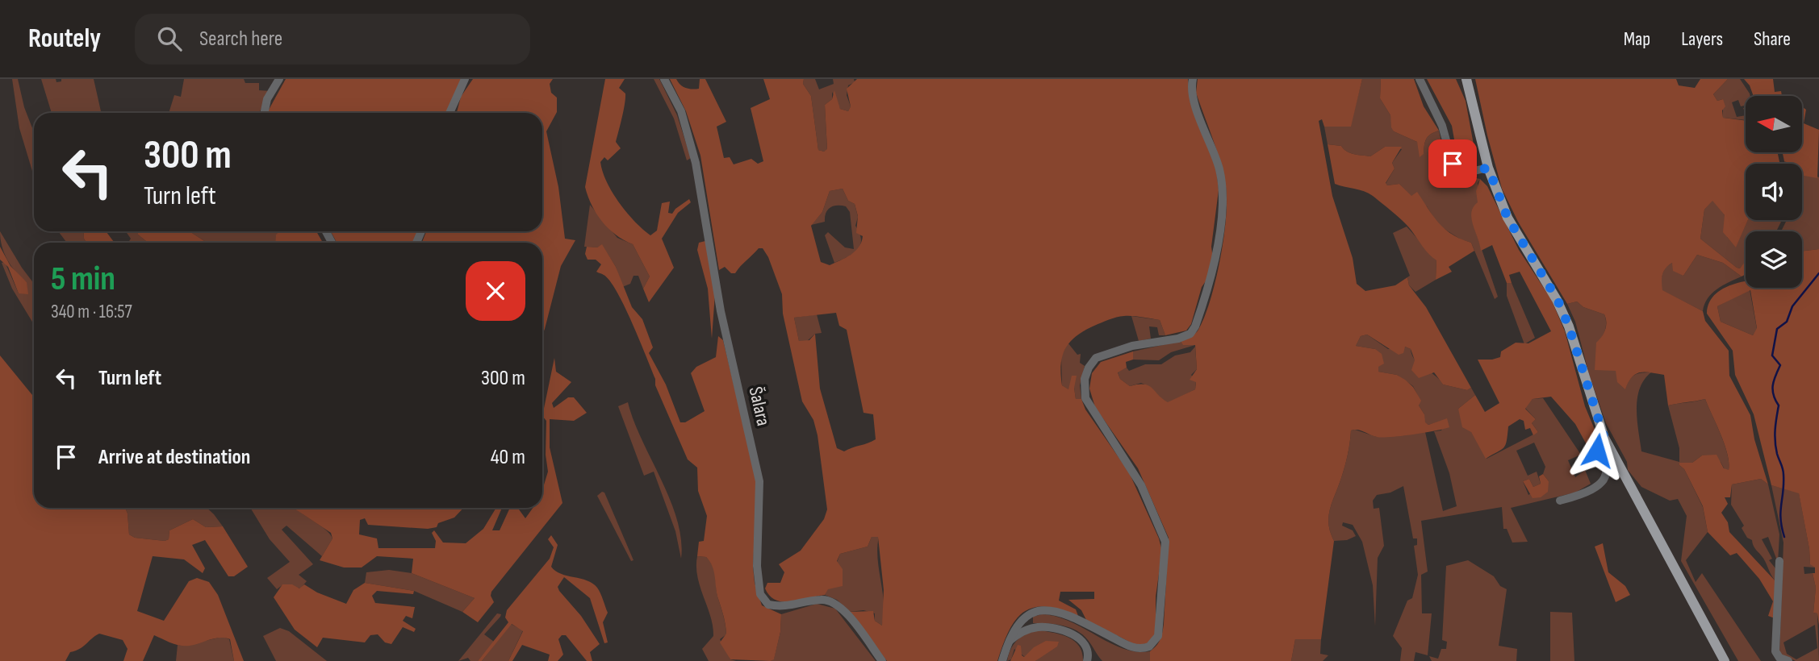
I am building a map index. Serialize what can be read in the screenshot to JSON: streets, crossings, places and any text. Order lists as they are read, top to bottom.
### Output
{
  "streets": {
    "street": ["Šalara"]
  },
  "north": "left",
  "page": {
    "header": "Routely",
    "search": "Search here",
    "nav": ["Map", "Layers", "Share"],
    "turn": ["300 m", "Turn left"],
    "heading": ["5 min", "340 m · 16:57"],
    "list": [
      {
        "name": "Turn left",
        "value": "300 m"
      },
      {
        "name": "Arrive at destination",
        "value": "40 m"
      }
    ]
  }
}
